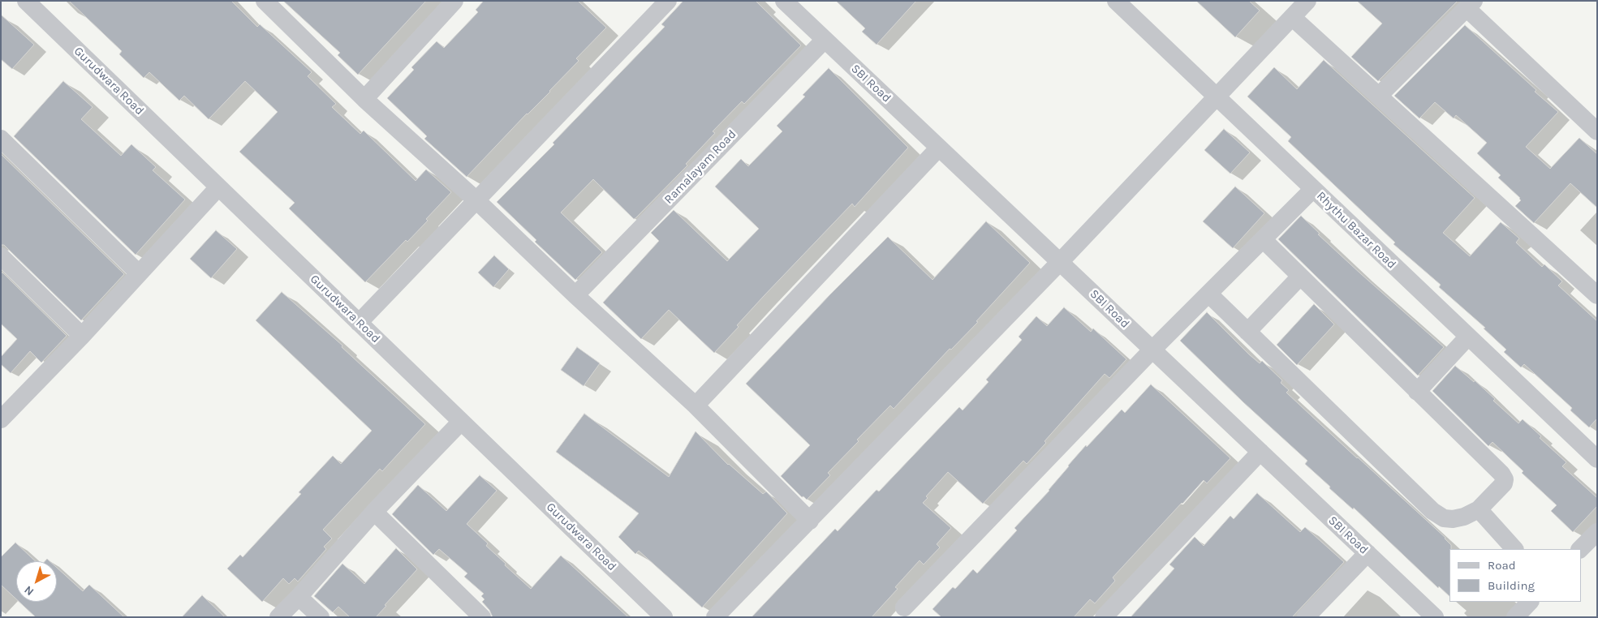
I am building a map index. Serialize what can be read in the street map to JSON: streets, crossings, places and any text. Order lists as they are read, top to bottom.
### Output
{
  "streets": {
    "street": [
      "Gurudwara Road",
      "SBI Road",
      "Ramalayam Road",
      "Rhythu Bazar Road"
    ]
  },
  "crossings": [
    ["SBI Road", "Ramalayam Road"]
  ],
  "legend": ["Road", "Building"],
  "north": "bottom left"
}
